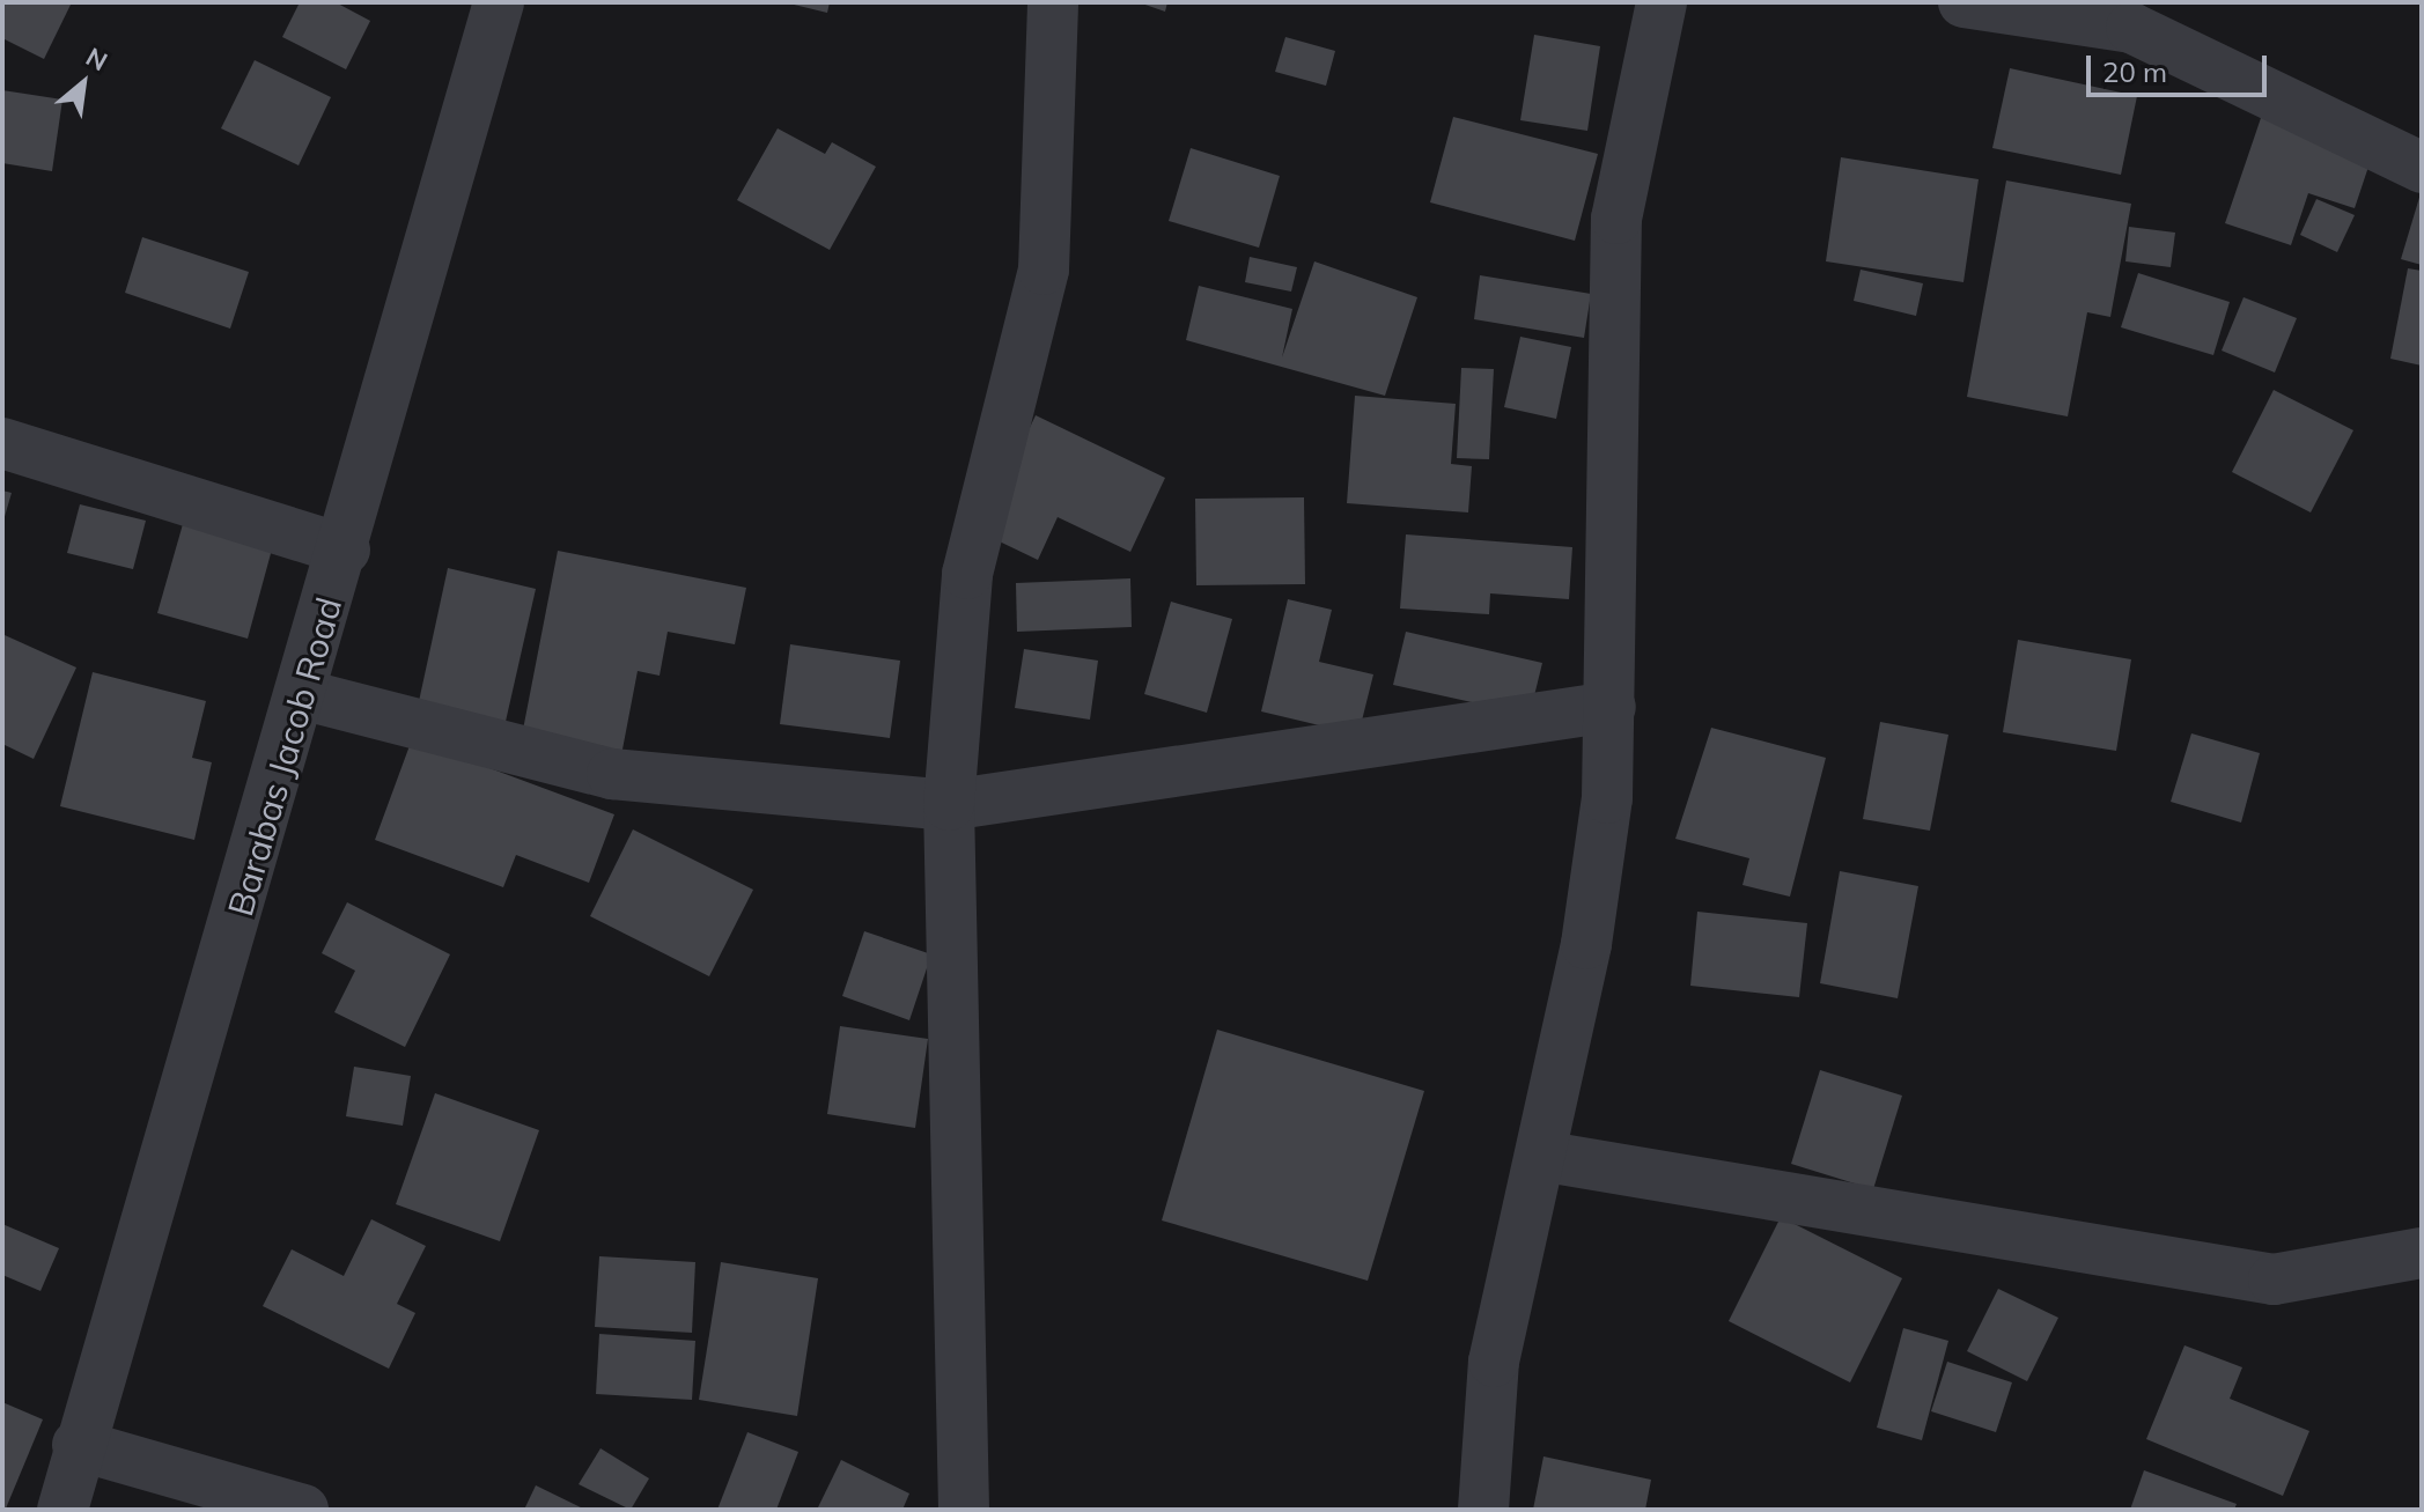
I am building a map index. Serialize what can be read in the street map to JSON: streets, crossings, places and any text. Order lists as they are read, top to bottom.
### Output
{
  "streets": {
    "street": ["Barabas Jacob Road"]
  },
  "scale_bar": "20 m",
  "north": "top right"
}
